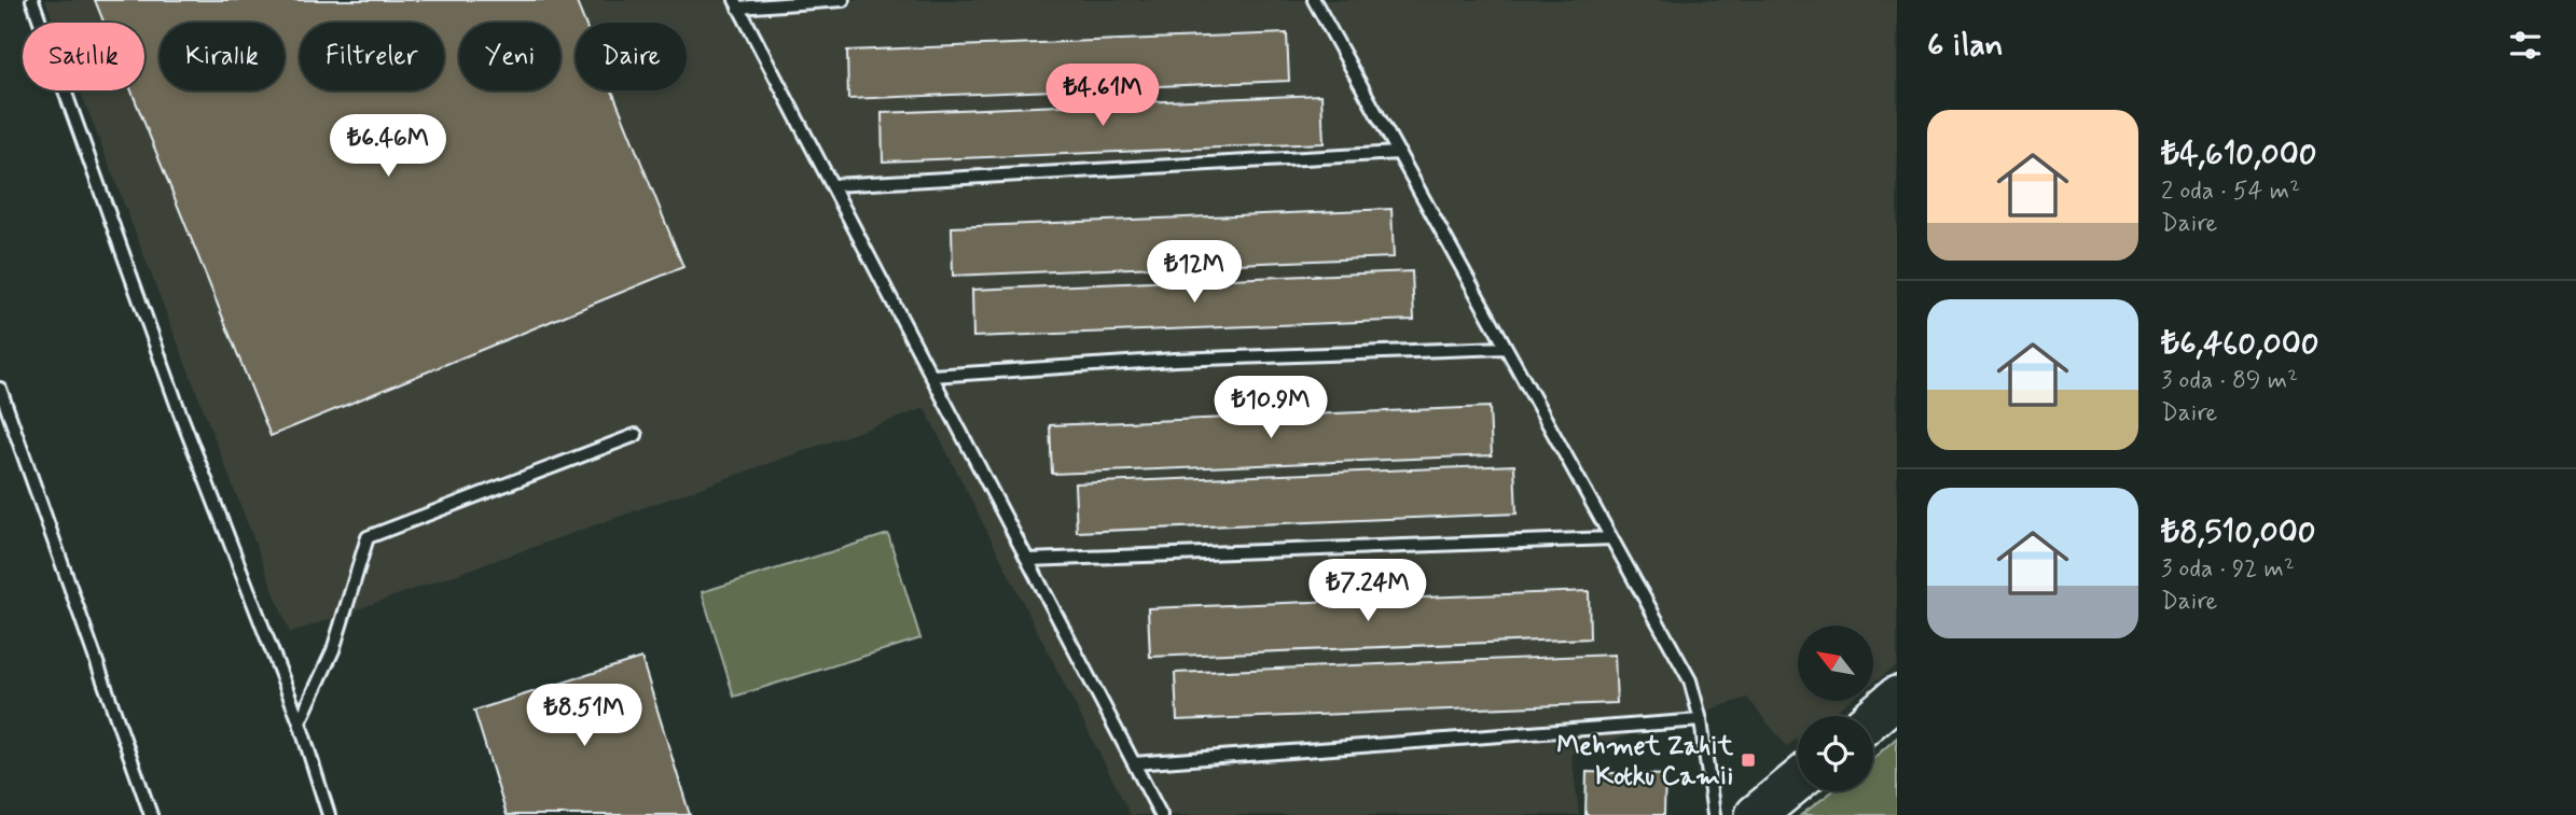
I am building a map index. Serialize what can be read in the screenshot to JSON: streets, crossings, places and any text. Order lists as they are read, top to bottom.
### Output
{
  "places": {
    "transit": ["Mehmet Zahit Kotku Camii"]
  },
  "north": "top left",
  "page": {
    "heading": "6 ilan",
    "chip": [
      "Satılık",
      "Kiralık",
      "Filtreler",
      "Yeni",
      "Daire"
    ],
    "price": [
      "₺4.61M",
      "₺6.46M",
      "₺12M",
      "₺10.9M",
      "₺7.24M",
      "₺8.51M"
    ],
    "list": [
      {
        "name": "₺4,610,000",
        "note": "2 oda · 54 m² · Daire"
      },
      {
        "name": "₺6,460,000",
        "note": "3 oda · 89 m² · Daire"
      },
      {
        "name": "₺8,510,000",
        "note": "3 oda · 92 m² · Daire"
      }
    ]
  }
}
